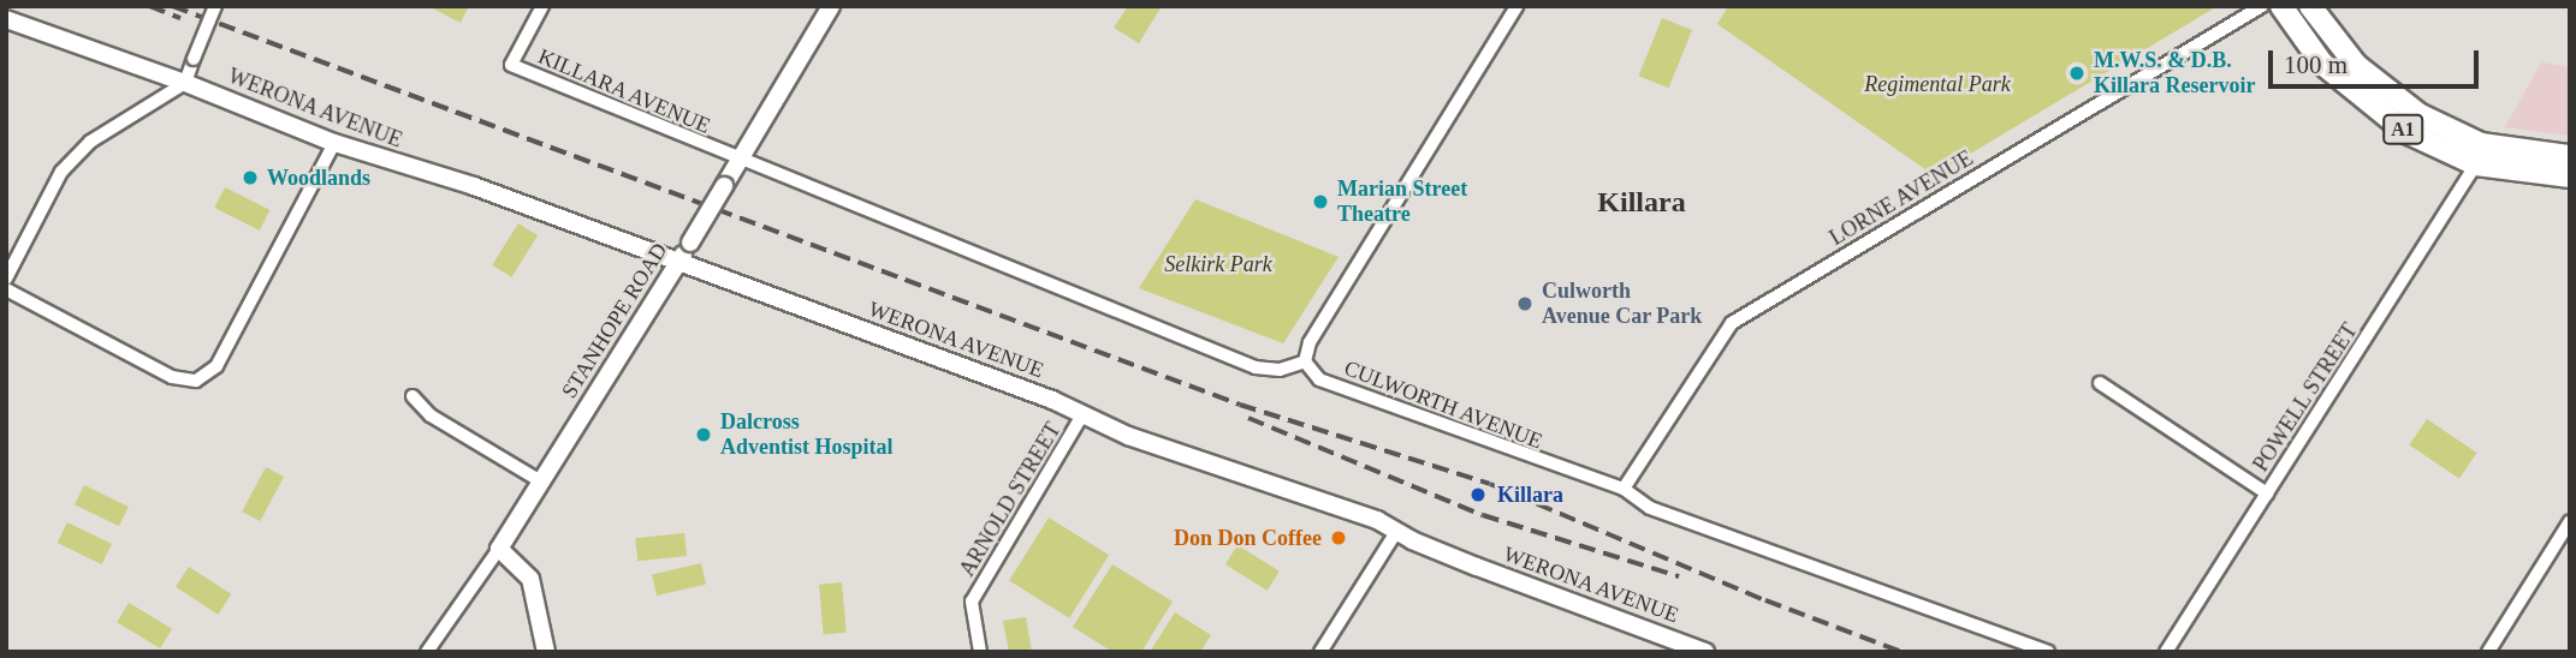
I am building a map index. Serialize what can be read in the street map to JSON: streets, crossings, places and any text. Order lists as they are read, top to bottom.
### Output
{
  "streets": {
    "highway": ["A1"],
    "street": [
      "KILLARA AVENUE",
      "WERONA AVENUE",
      "LORNE AVENUE",
      "STANHOPE ROAD",
      "POWELL STREET",
      "CULWORTH AVENUE",
      "ARNOLD STREET"
    ]
  },
  "crossings": [
    ["KILLARA AVENUE", "STANHOPE ROAD"],
    ["WERONA AVENUE", "STANHOPE ROAD"],
    ["WERONA AVENUE", "ARNOLD STREET"],
    ["A1", "POWELL STREET"],
    ["LORNE AVENUE", "CULWORTH AVENUE"]
  ],
  "districts": ["Killara"],
  "parks": ["Regimental Park", "Selkirk Park"],
  "places": [
    "M.W.S. & D.B. Killara Reservoir",
    "Woodlands",
    "Marian Street Theatre",
    "Culworth Avenue Car Park",
    "Dalcross Adventist Hospital",
    "Killara",
    "Don Don Coffee"
  ],
  "scale_bar": "100 m"
}
